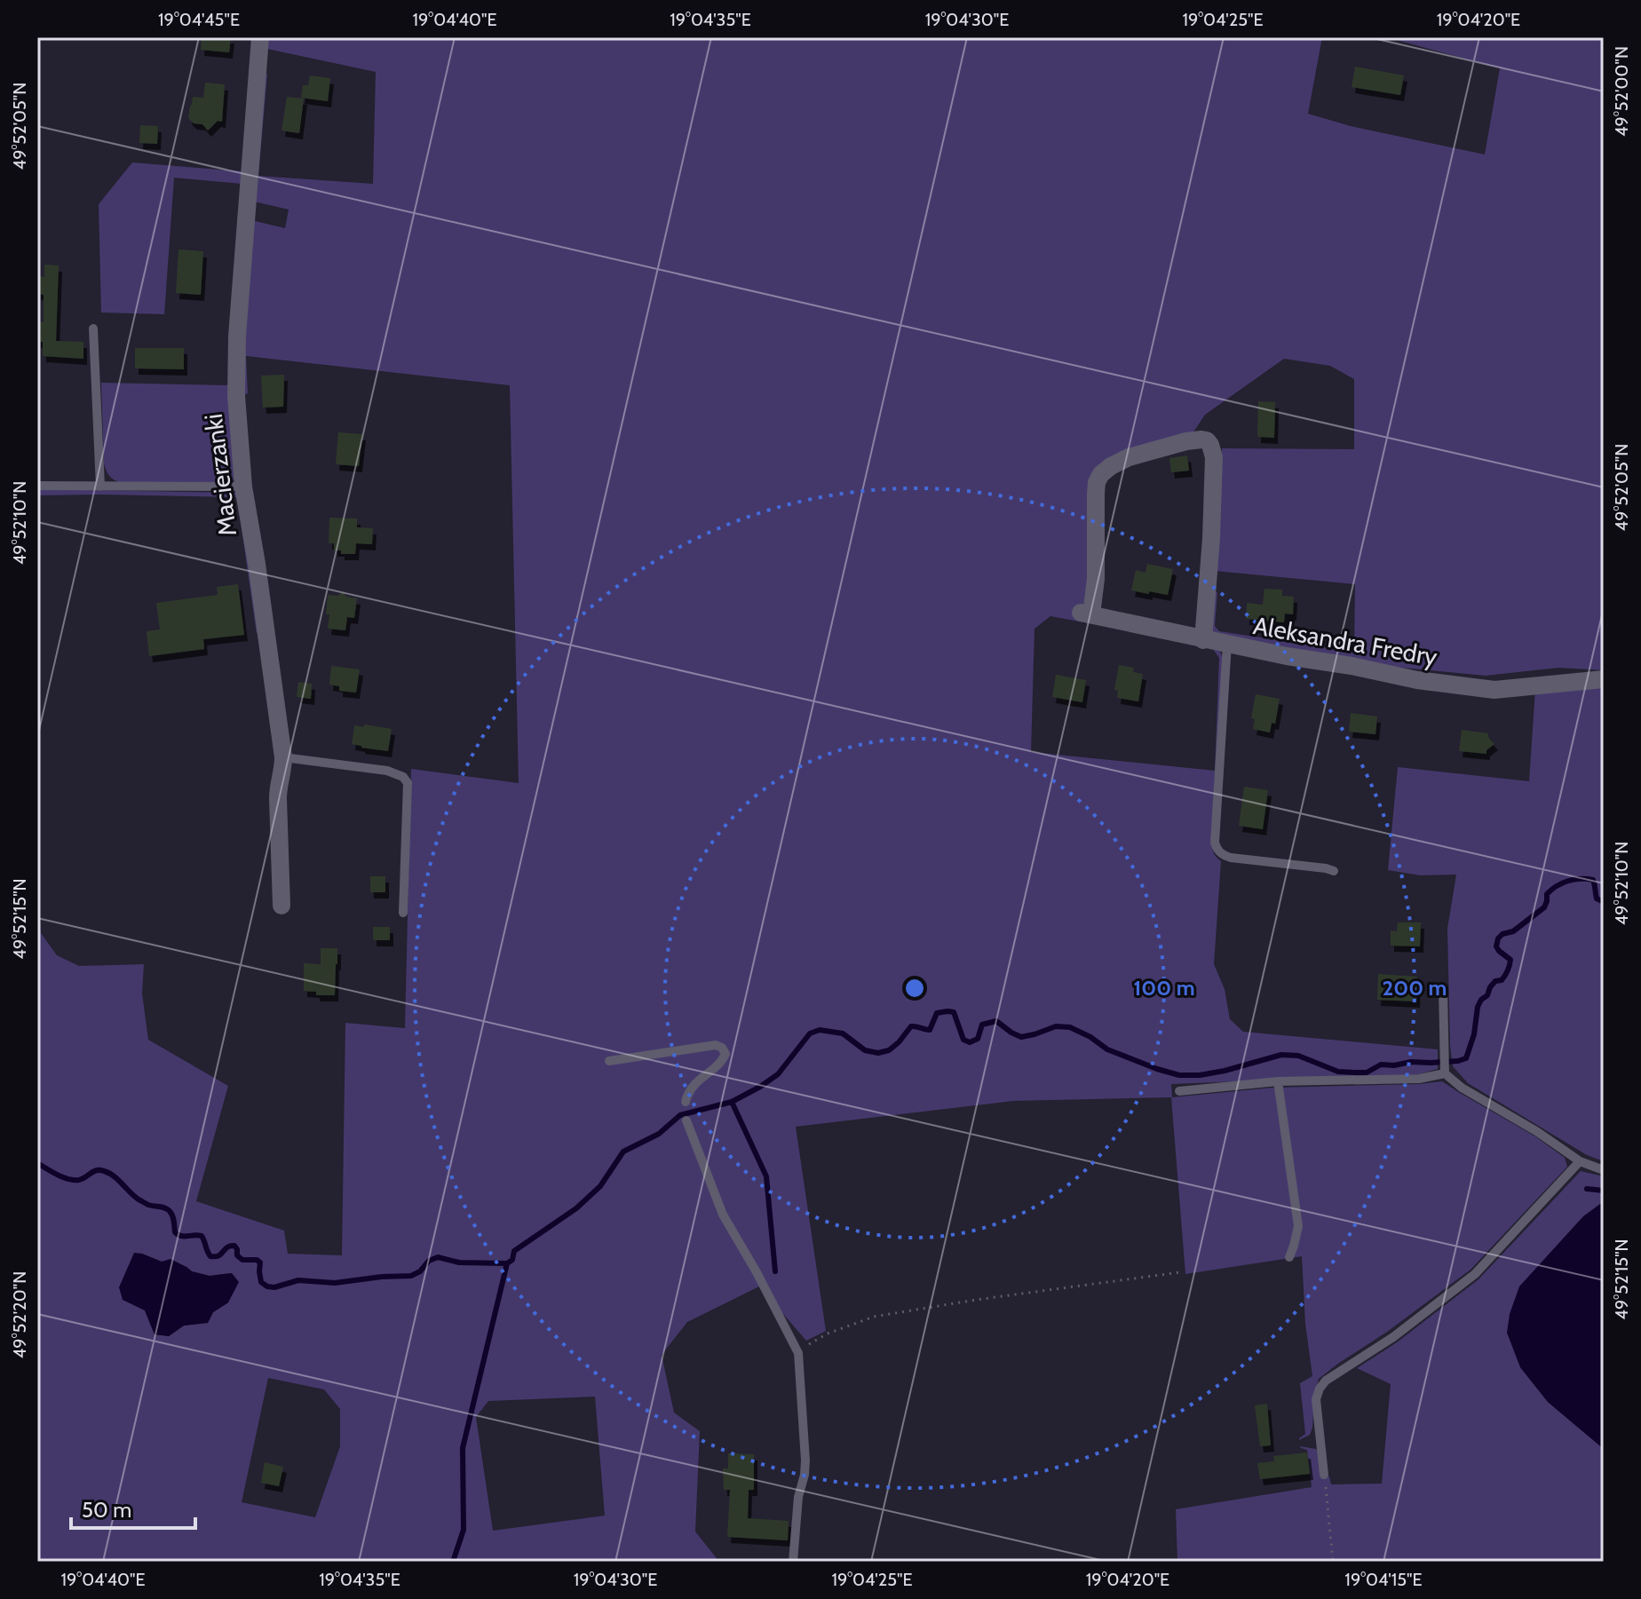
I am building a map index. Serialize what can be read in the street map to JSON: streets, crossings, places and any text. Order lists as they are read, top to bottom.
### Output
{
  "streets": {
    "street": ["Macierzanki", "Aleksandra Fredry"]
  },
  "scale_bar": "50 m",
  "coordinates": [
    "19°04'45\"E",
    "19°04'40\"E",
    "19°04'35\"E",
    "19°04'30\"E",
    "19°04'25\"E",
    "19°04'20\"E",
    "49°52'00\"N",
    "49°52'05\"N",
    "49°52'10\"N",
    "49°52'15\"N",
    "49°52'20\"N",
    "19°04'15\"E"
  ],
  "rings": ["100 m", "200 m"]
}
